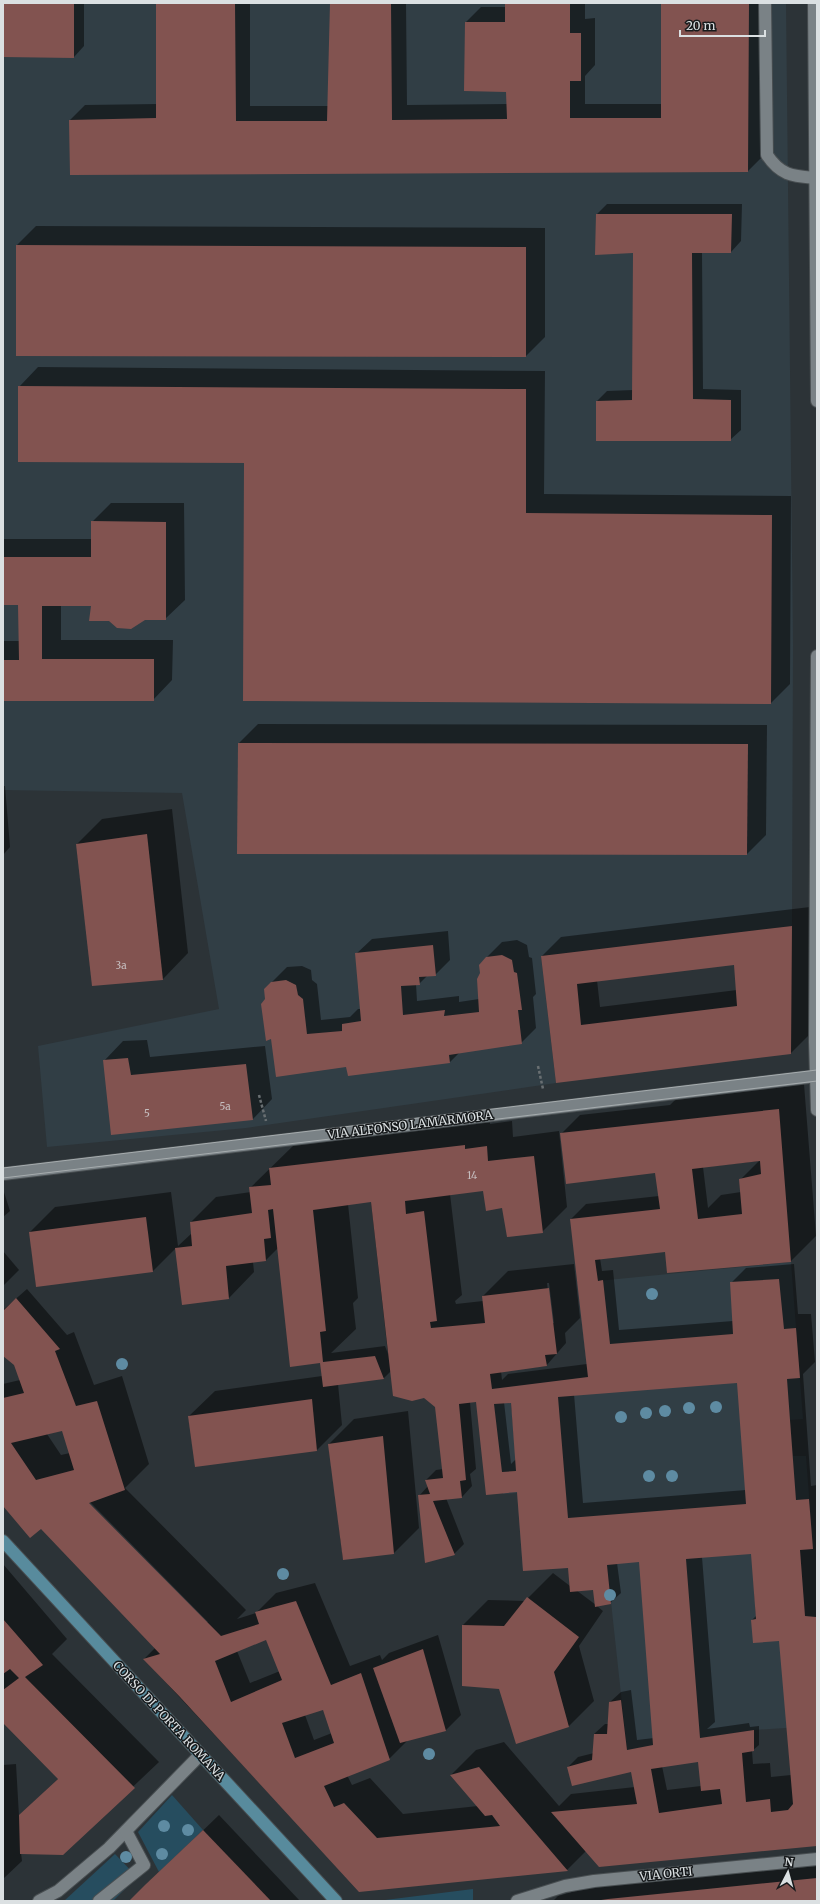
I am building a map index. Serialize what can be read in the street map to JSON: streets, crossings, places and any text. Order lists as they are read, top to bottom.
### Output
{
  "streets": {
    "street": ["VIA ALFONSO LAMARMORA", "CORSO DI PORTA ROMANA", "VIA ORTI"]
  },
  "house_numbers": [
    "3a",
    "5a",
    "5",
    "14"
  ],
  "scale_bar": "20 m",
  "north": "top"
}
